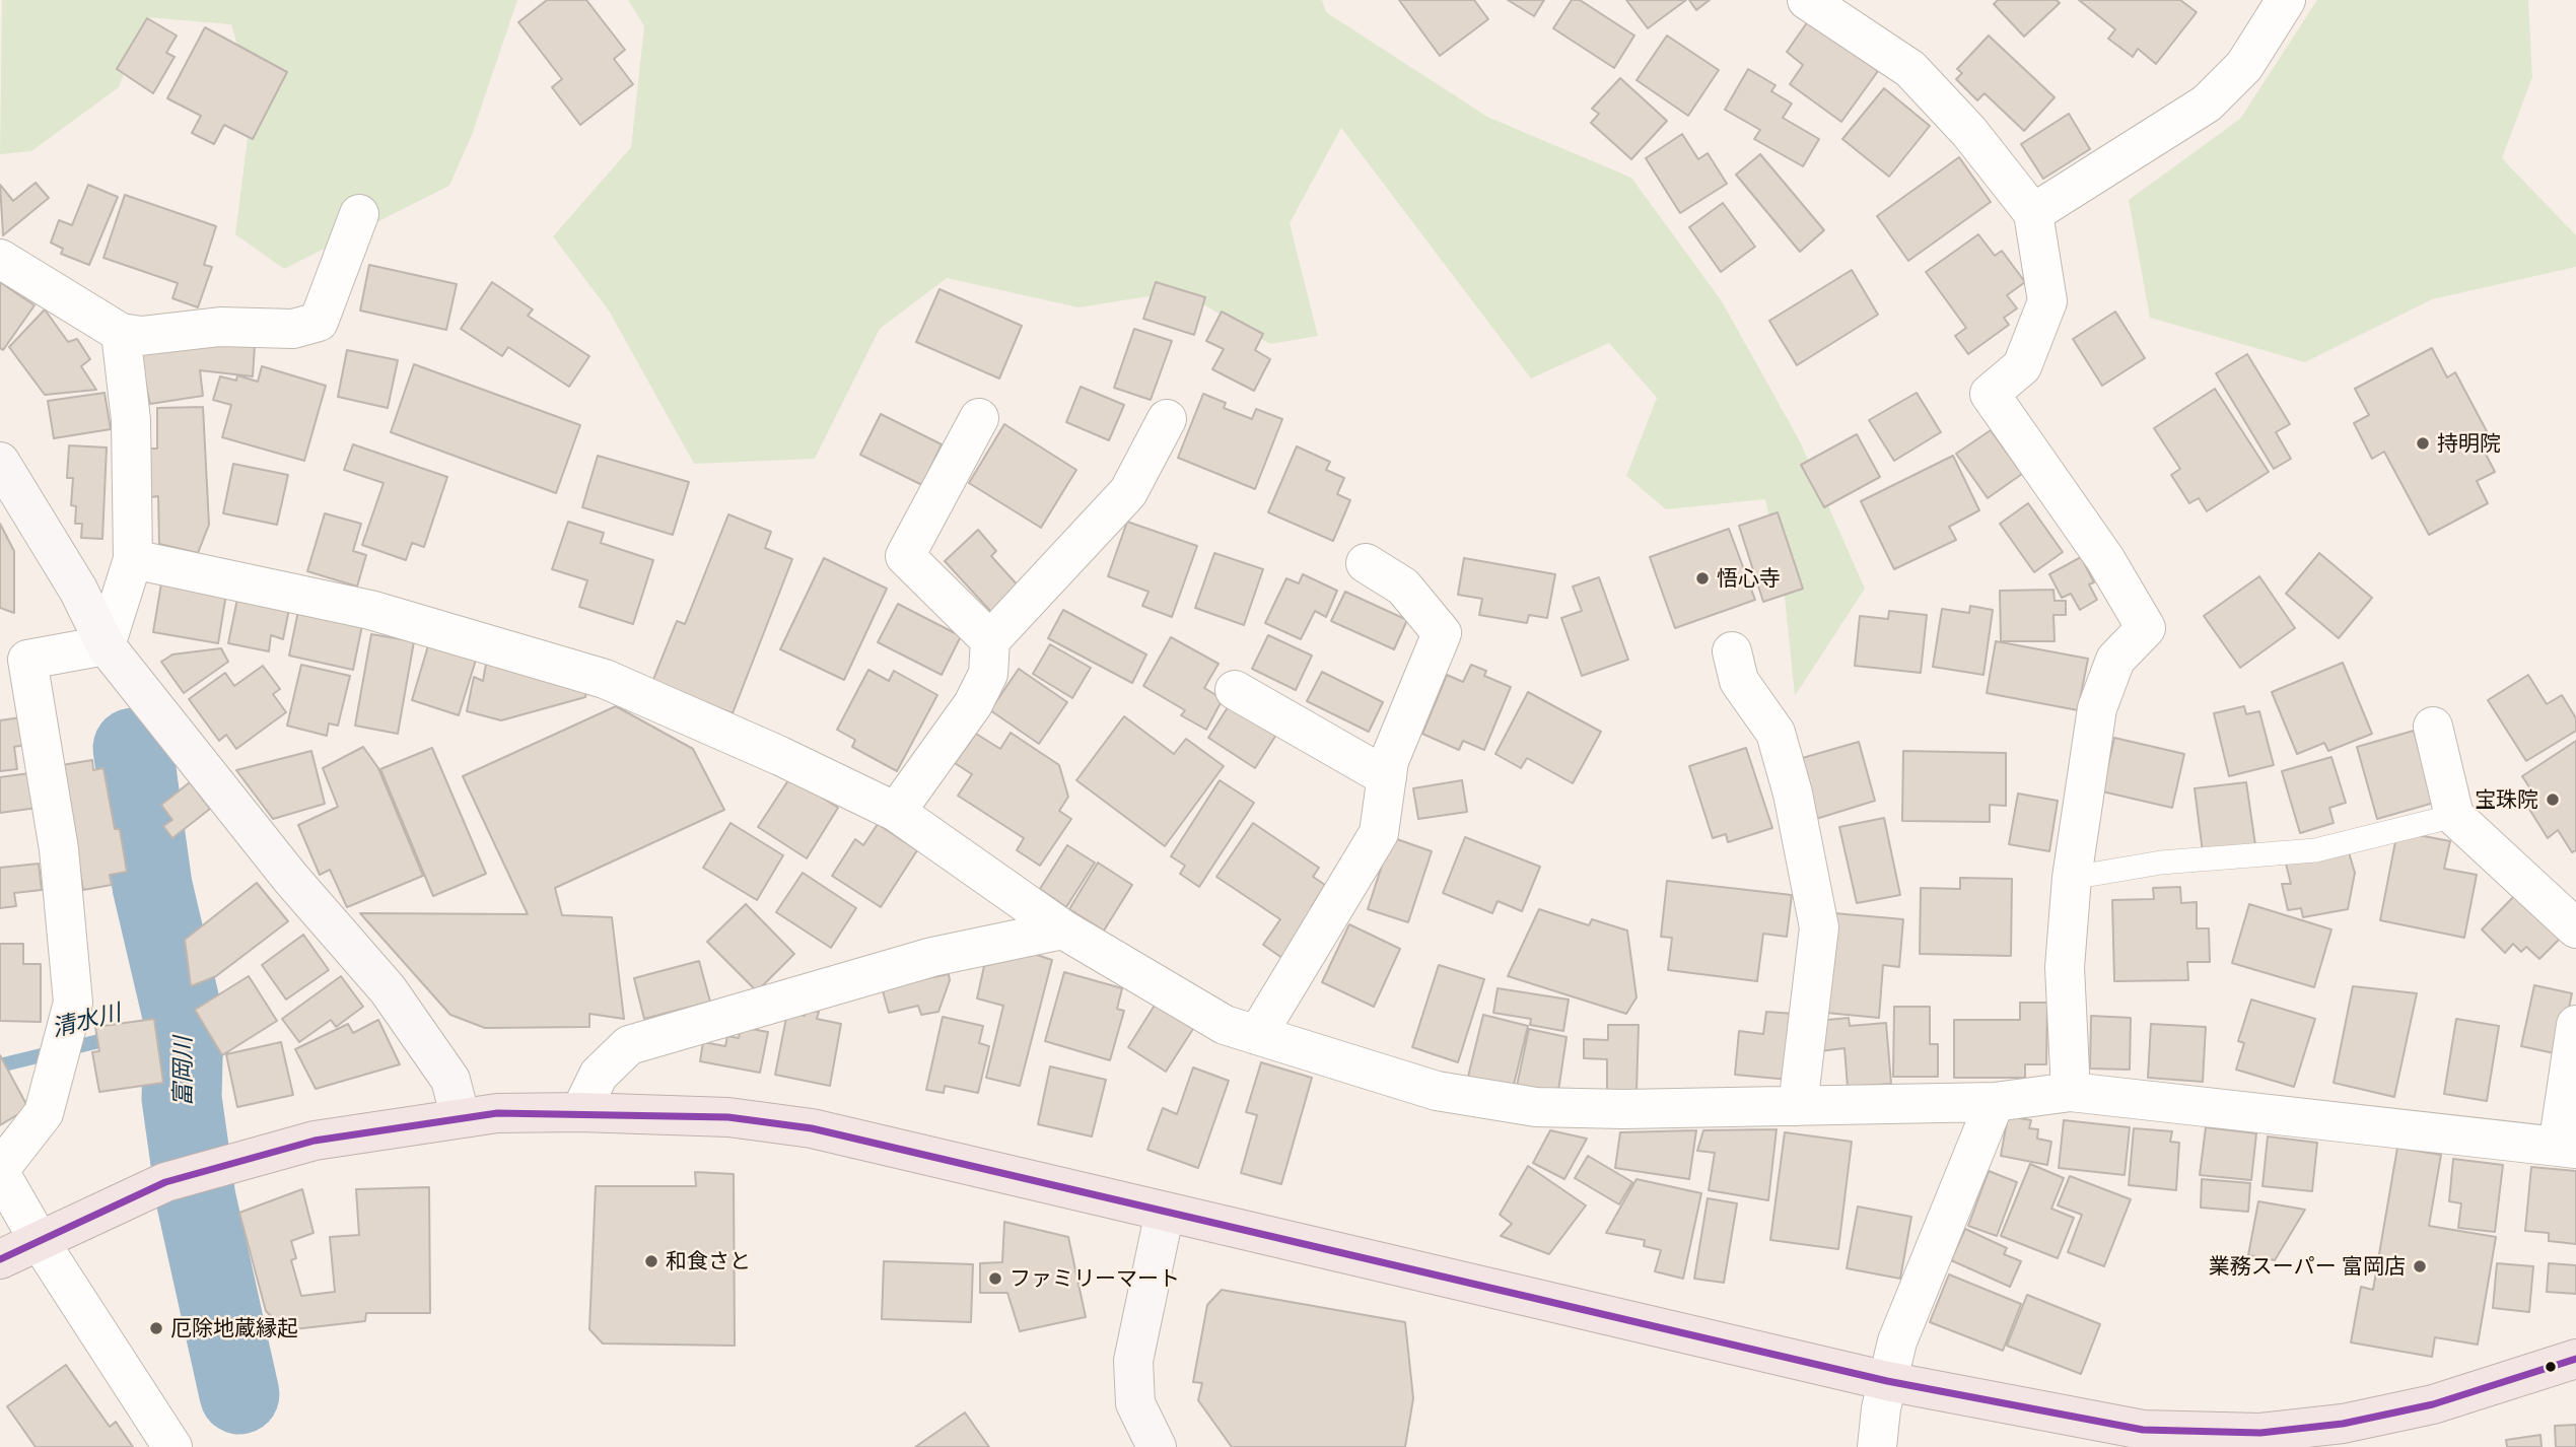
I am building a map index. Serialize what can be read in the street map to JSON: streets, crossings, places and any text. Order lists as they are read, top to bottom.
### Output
{
  "water": ["清水川", "富岡川"],
  "places": [
    "持明院",
    "悟心寺",
    "宝珠院",
    "和食さと",
    "業務スーパー 富岡店",
    "ファミリーマート",
    "厄除地蔵縁起"
  ]
}
